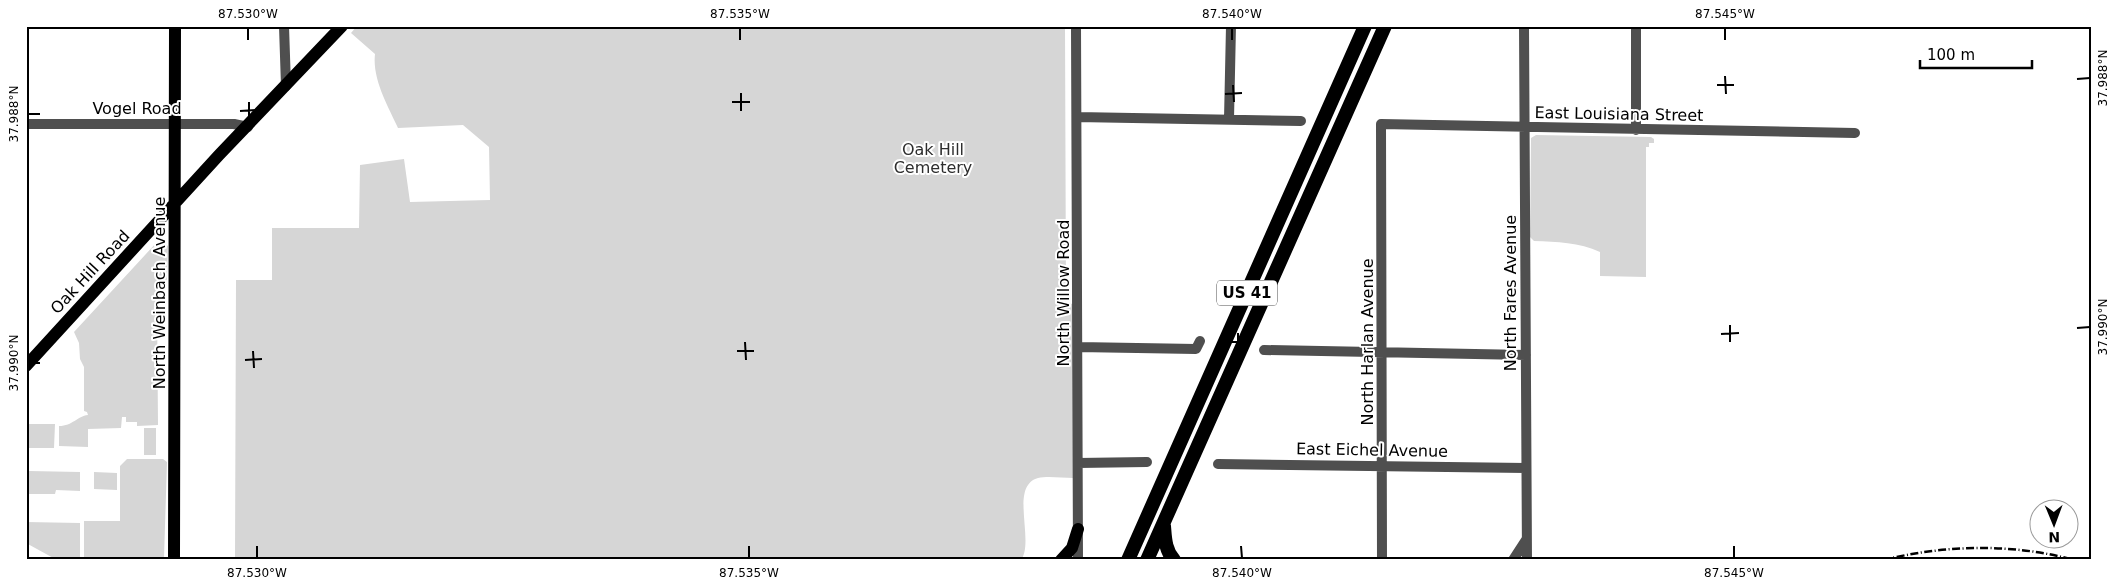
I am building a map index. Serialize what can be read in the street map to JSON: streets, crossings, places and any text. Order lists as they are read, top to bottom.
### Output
{
  "streets": {
    "highway": ["US 41"],
    "main road": ["Oak Hill Road", "North Weinbach Avenue"],
    "street": [
      "Vogel Road",
      "East Louisiana Street",
      "North Willow Road",
      "North Fares Avenue",
      "North Harlan Avenue",
      "East Eichel Avenue"
    ]
  },
  "crossings": [
    ["Vogel Road", "Oak Hill Road"],
    ["Vogel Road", "North Weinbach Avenue"],
    ["East Louisiana Street", "North Fares Avenue"],
    ["East Louisiana Street", "North Harlan Avenue"],
    ["Oak Hill Road", "North Weinbach Avenue"],
    ["North Fares Avenue", "East Eichel Avenue"],
    ["North Harlan Avenue", "East Eichel Avenue"]
  ],
  "parks": ["Oak Hill Cemetery"],
  "scale_bar": "100 m",
  "north": "bottom",
  "coordinates": [
    "87.530°W",
    "87.535°W",
    "87.540°W",
    "87.545°W",
    "37.988°N",
    "37.990°N"
  ]
}
